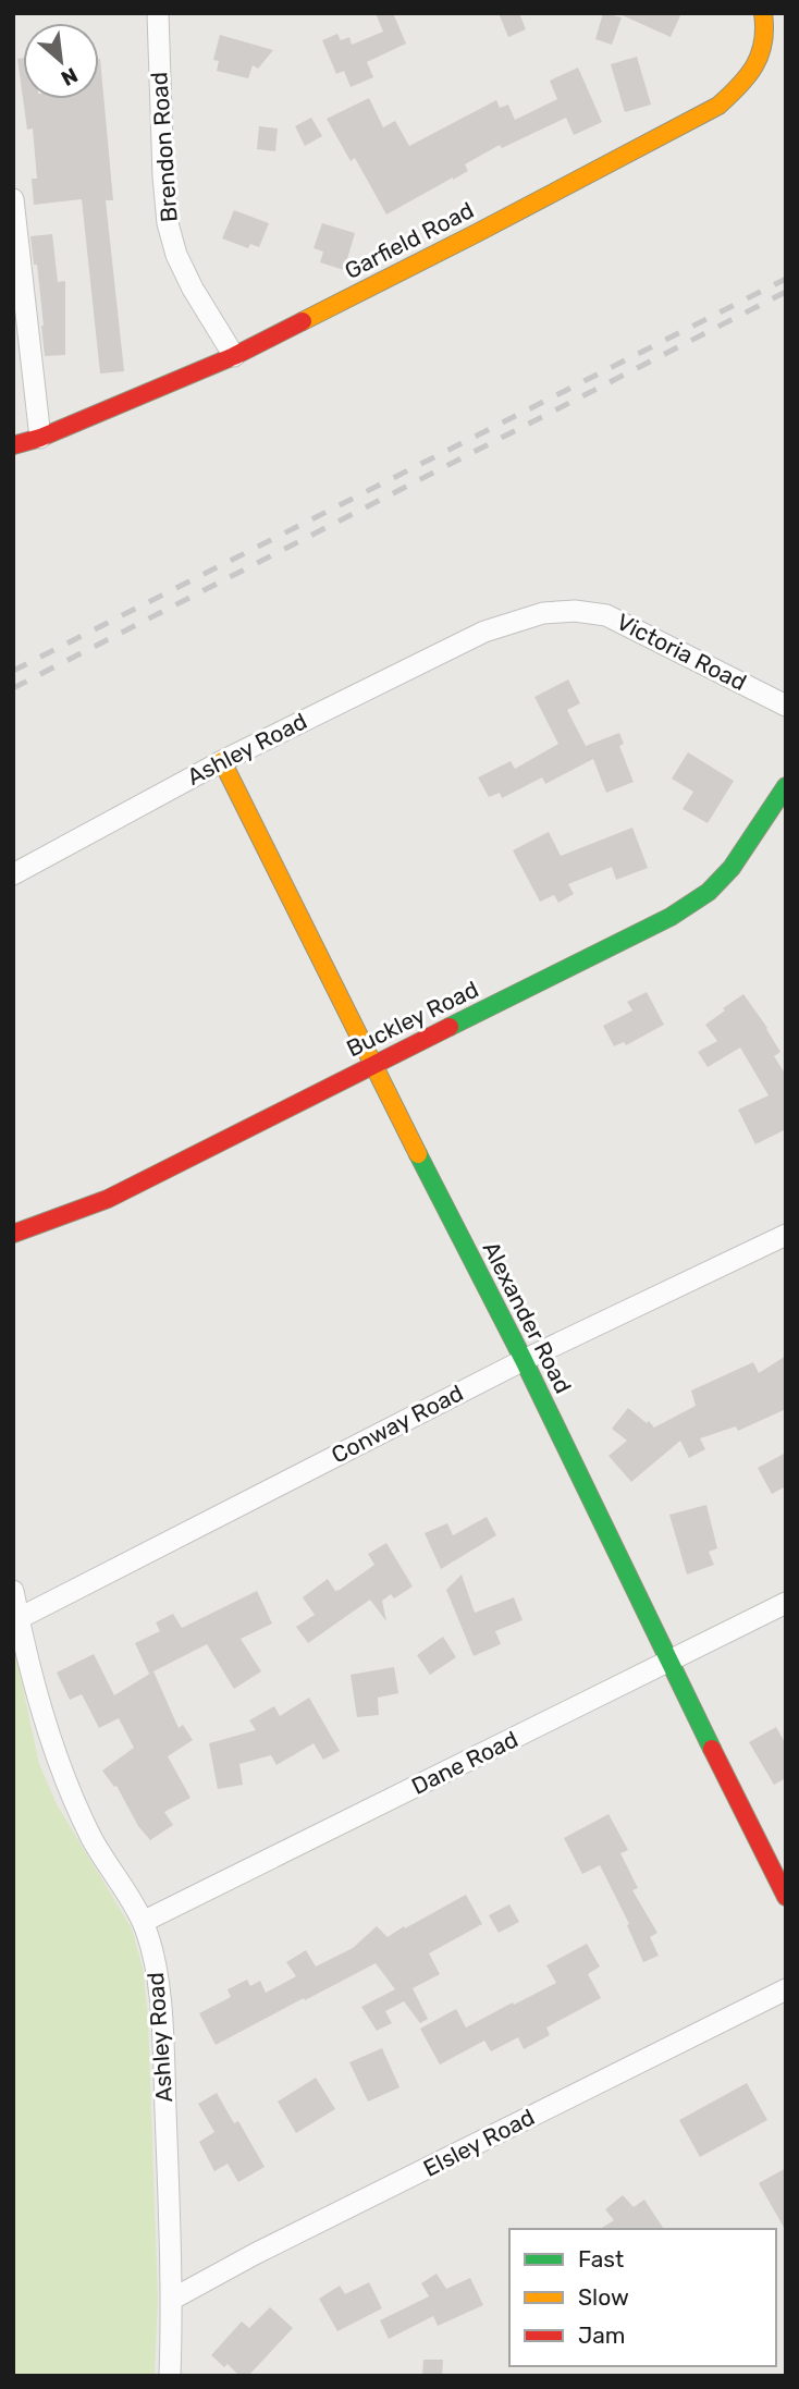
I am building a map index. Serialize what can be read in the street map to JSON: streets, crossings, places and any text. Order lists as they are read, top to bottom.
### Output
{
  "streets": {
    "street": [
      "Brendon Road",
      "Garfield Road",
      "Victoria Road",
      "Ashley Road",
      "Buckley Road",
      "Alexander Road",
      "Conway Road",
      "Dane Road",
      "Elsley Road"
    ]
  },
  "crossings": [
    ["Brendon Road", "Garfield Road"],
    ["Victoria Road", "Ashley Road"],
    ["Ashley Road", "Alexander Road"],
    ["Ashley Road", "Conway Road"],
    ["Ashley Road", "Dane Road"],
    ["Ashley Road", "Elsley Road"],
    ["Buckley Road", "Alexander Road"],
    ["Alexander Road", "Conway Road"],
    ["Alexander Road", "Dane Road"]
  ],
  "legend": ["Fast", "Slow", "Jam"],
  "north": "bottom right"
}
